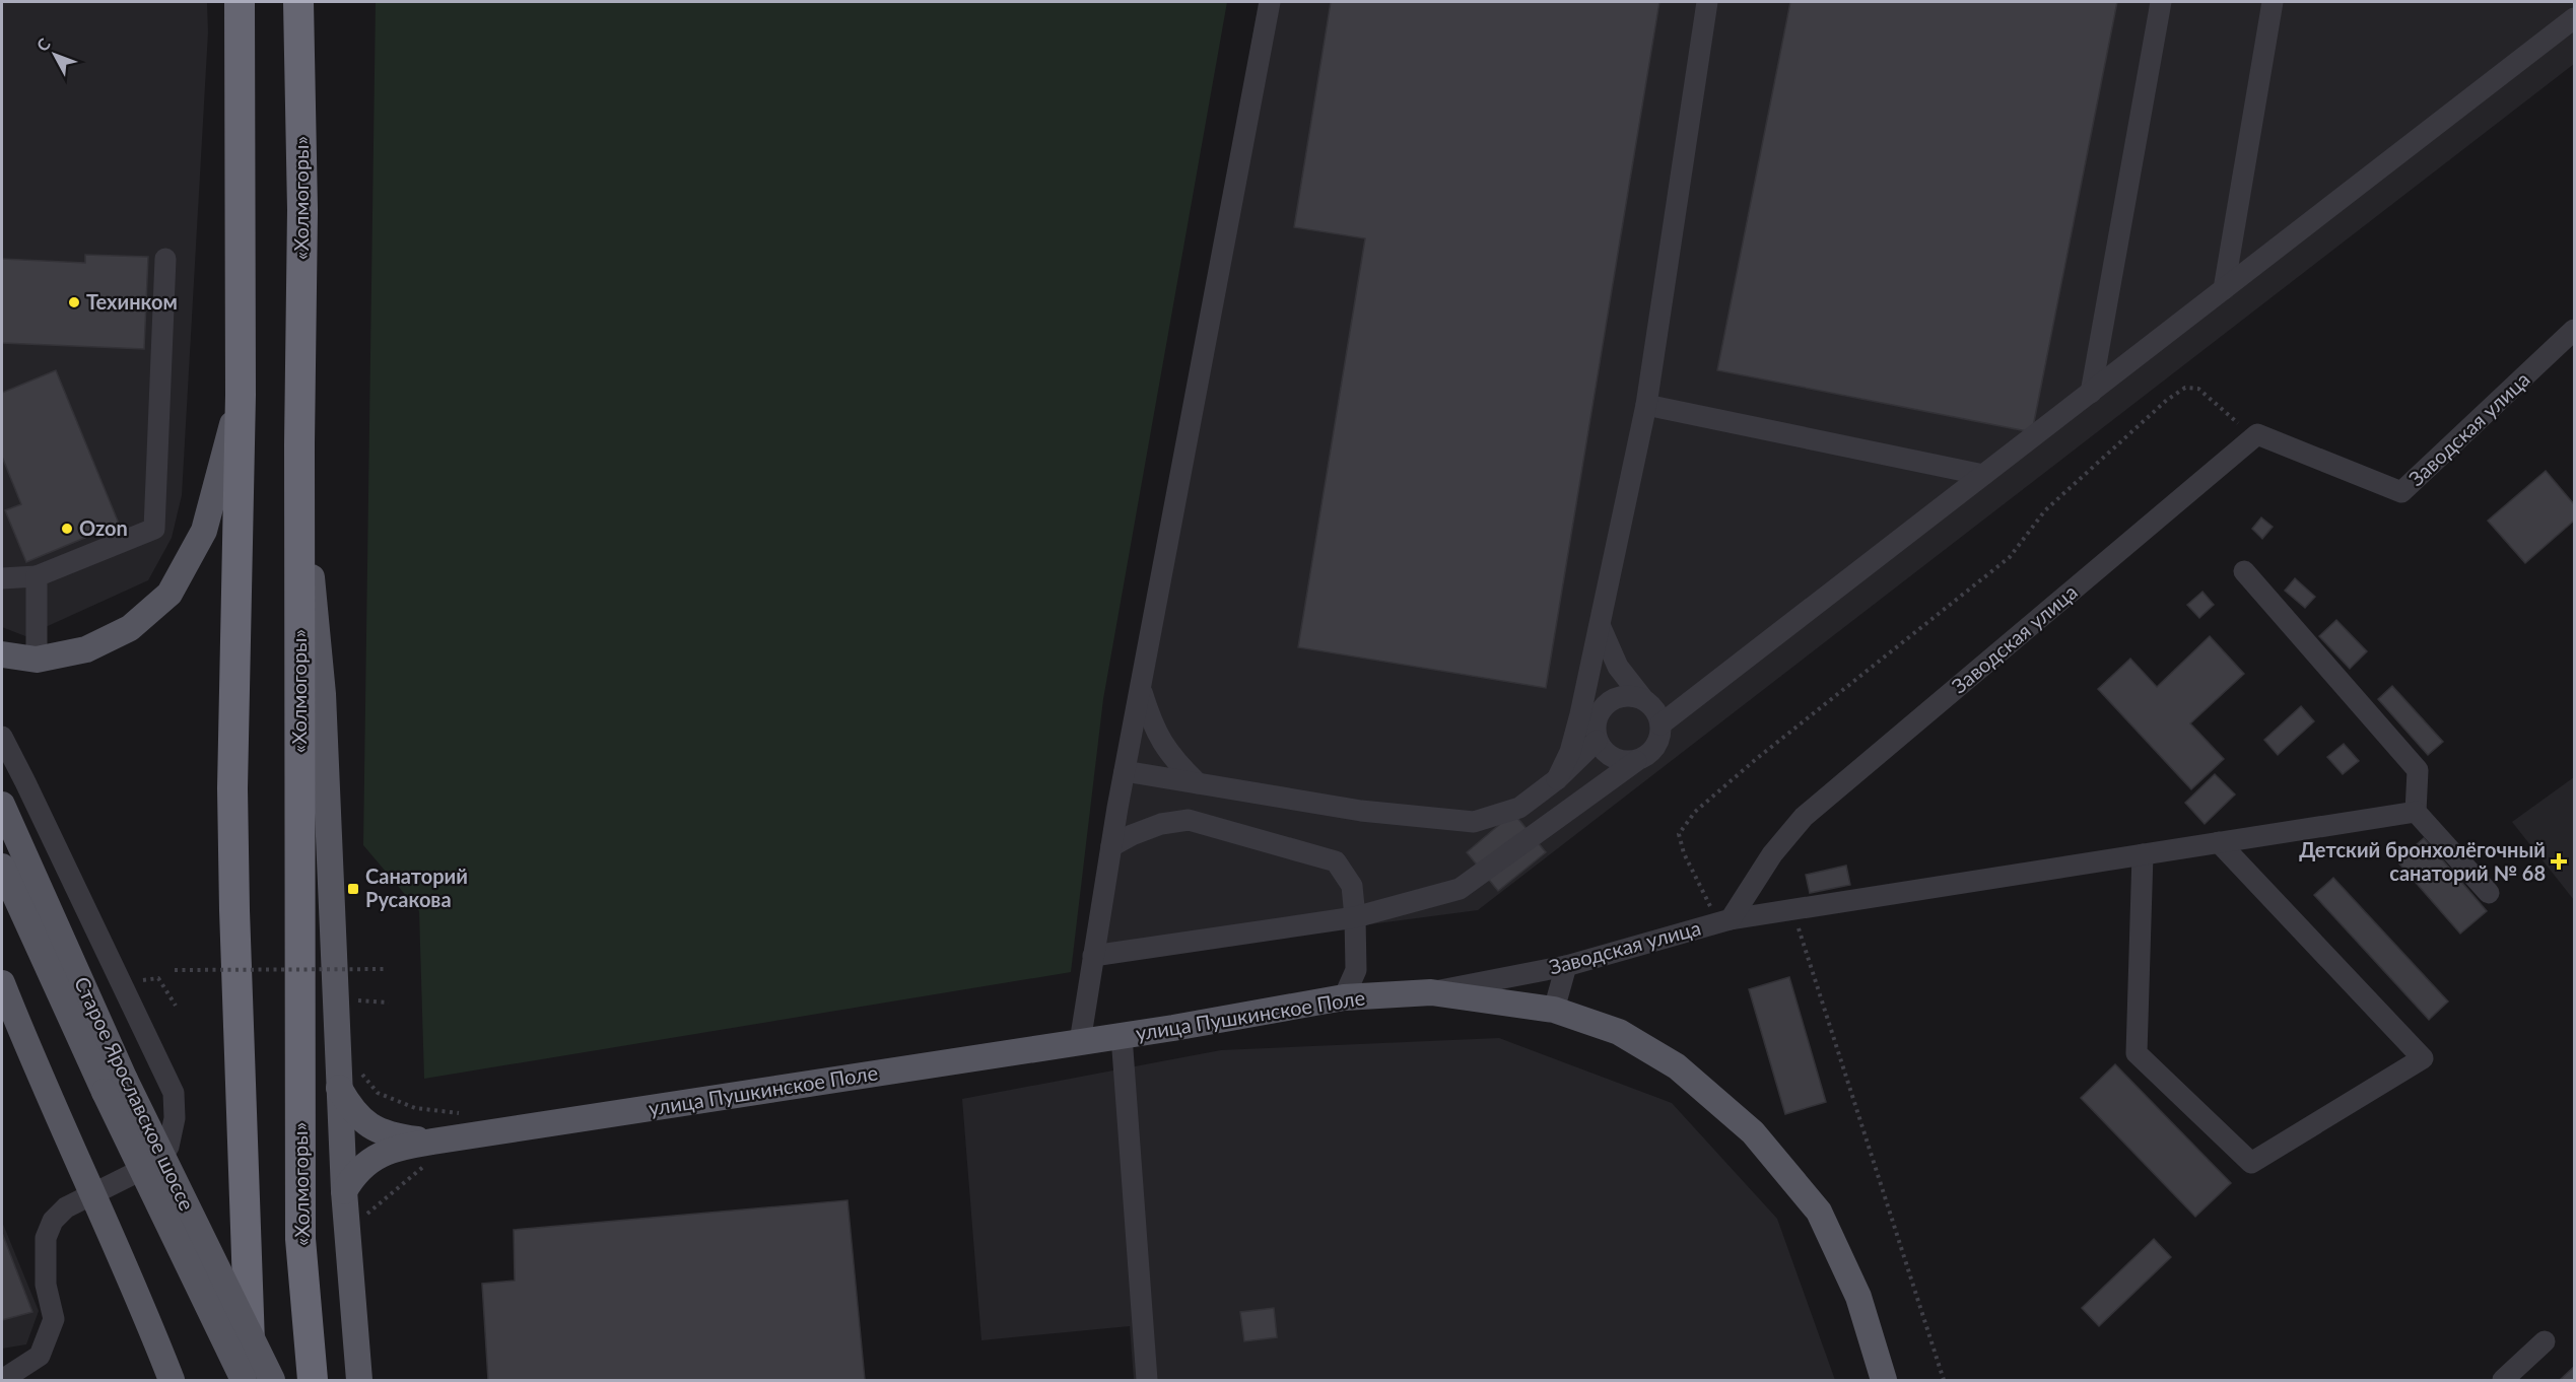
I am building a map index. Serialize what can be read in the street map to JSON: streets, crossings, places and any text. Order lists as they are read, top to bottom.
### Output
{
  "streets": {
    "highway": ["«Холмогоры»"],
    "main road": ["улица Пушкинское Поле", "Старое Ярославское шоссе"],
    "street": ["Заводская улица"]
  },
  "crossings": [
    ["Заводская улица", "улица Пушкинское Поле"]
  ],
  "places": {
    "other": ["Техинком", "Ozon"],
    "health": ["Детский бронхолёгочный санаторий № 68"],
    "transit": ["Санаторий Русакова"]
  },
  "north": "top left"
}
